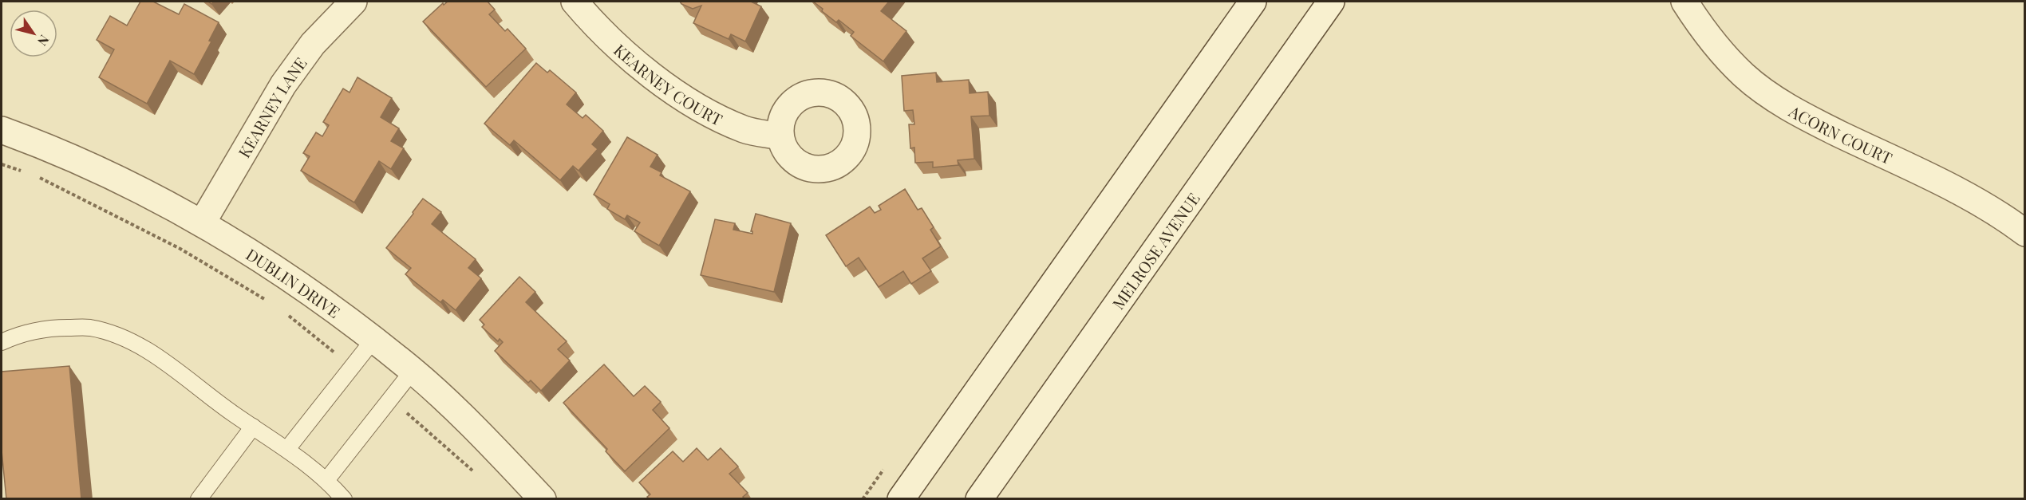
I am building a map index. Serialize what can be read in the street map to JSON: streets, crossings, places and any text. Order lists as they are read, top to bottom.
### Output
{
  "streets": {
    "street": [
      "KEARNEY COURT",
      "KEARNEY LANE",
      "ACORN COURT",
      "MELROSE AVENUE",
      "DUBLIN DRIVE"
    ]
  },
  "crossings": [
    ["KEARNEY LANE", "DUBLIN DRIVE"]
  ],
  "north": "bottom right"
}
